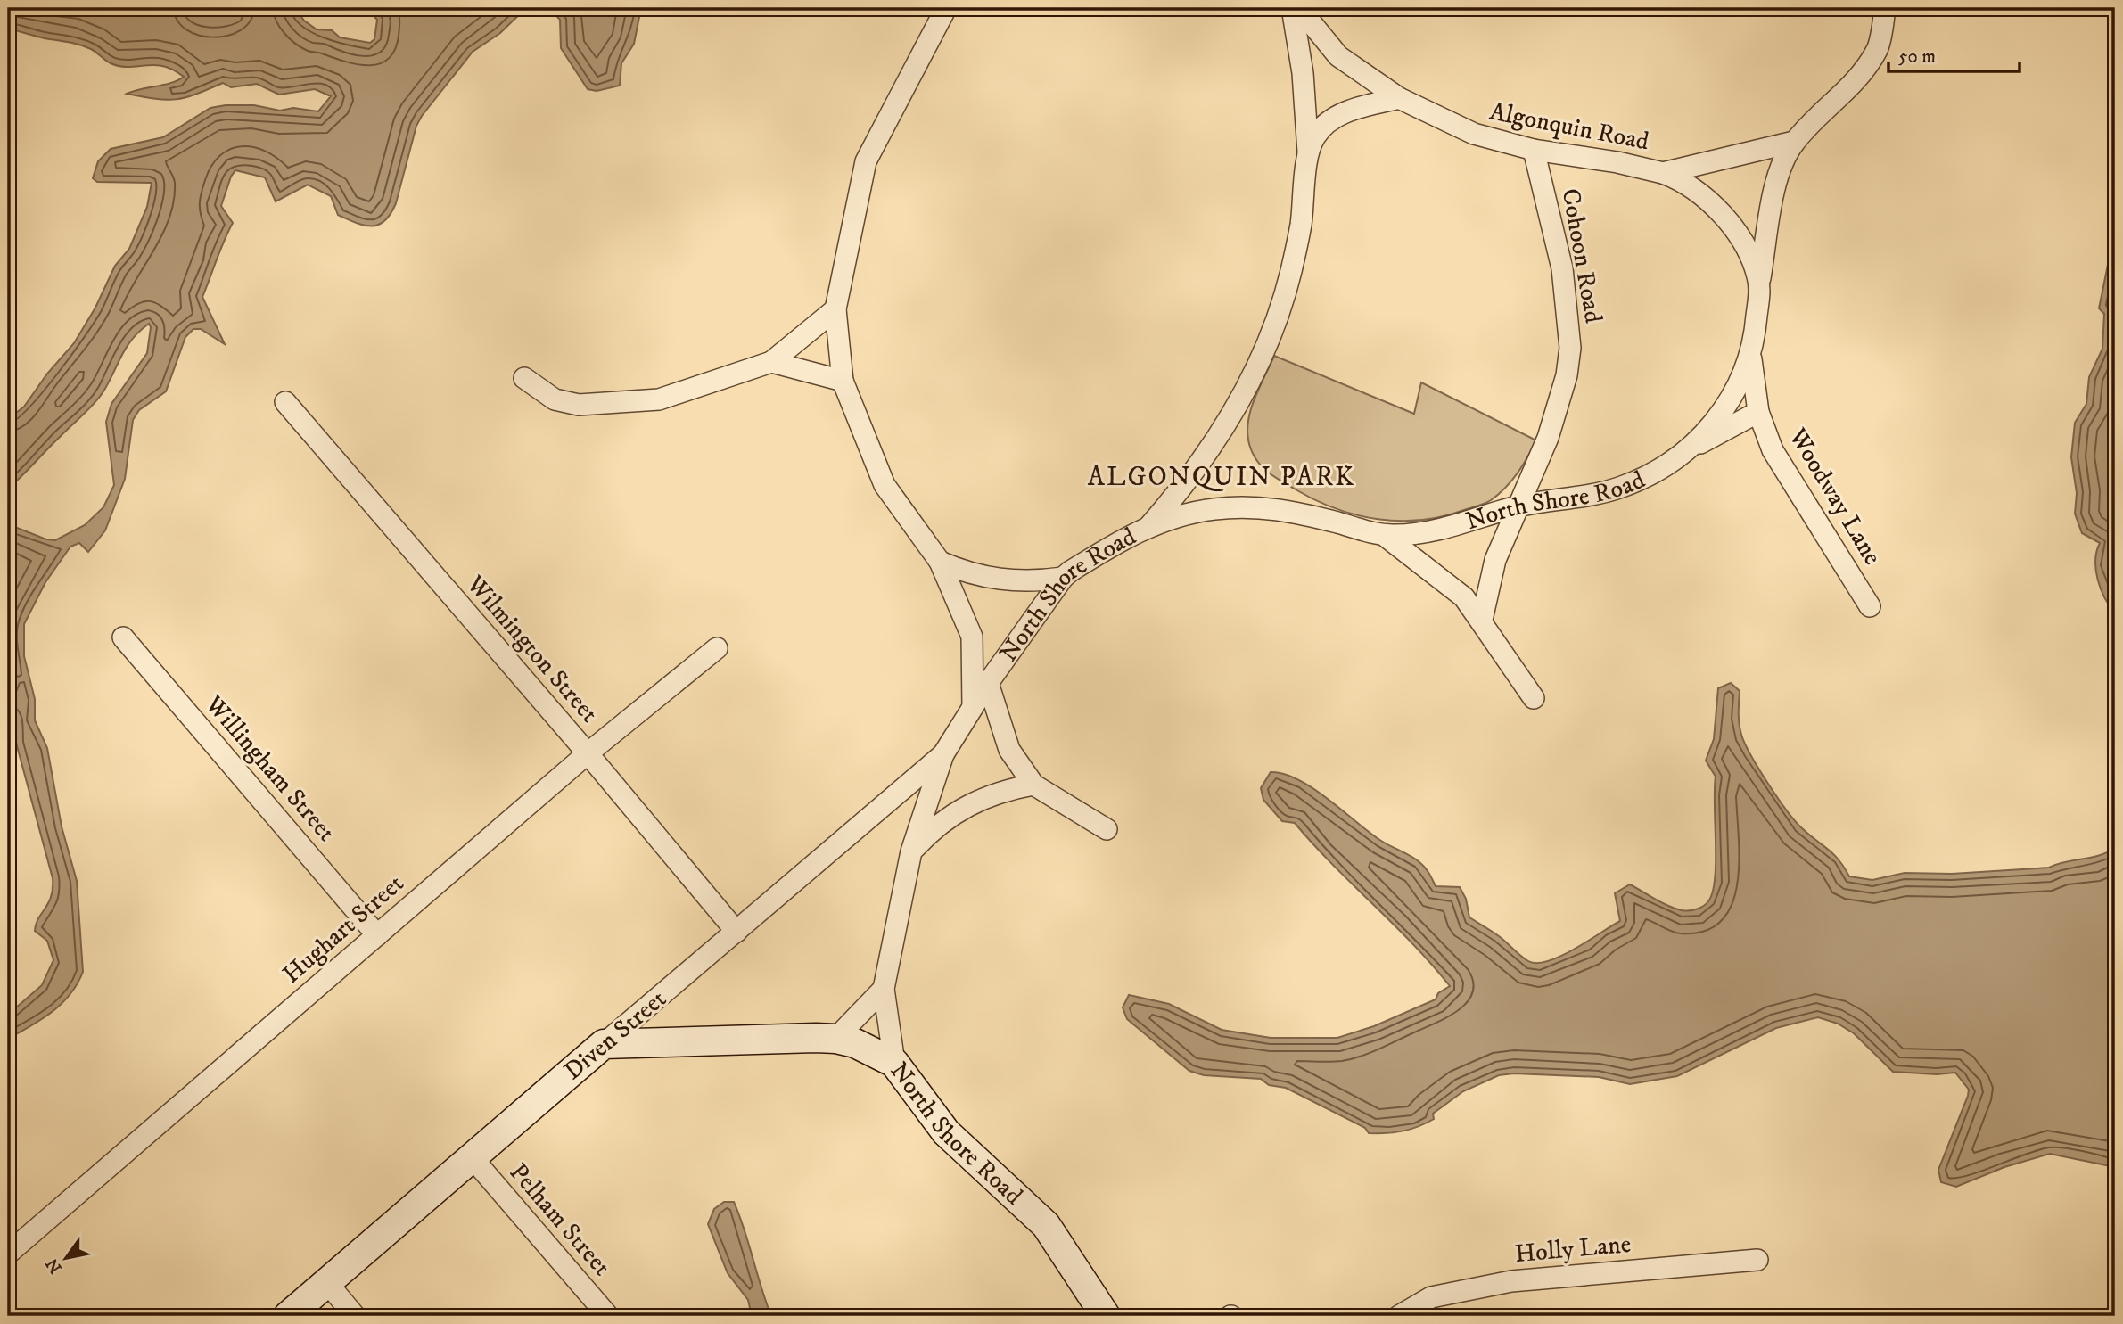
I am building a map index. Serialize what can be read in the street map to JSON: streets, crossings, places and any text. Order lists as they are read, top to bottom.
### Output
{
  "streets": {
    "street": [
      "Algonquin Road",
      "Cohoon Road",
      "Woodway Lane",
      "North Shore Road",
      "Wilmington Street",
      "Willingham Street",
      "Hughart Street",
      "Diven Street",
      "Pelham Street",
      "Holly Lane"
    ]
  },
  "crossings": [
    ["Algonquin Road", "Cohoon Road"],
    ["Algonquin Road", "North Shore Road"],
    ["Cohoon Road", "North Shore Road"],
    ["Woodway Lane", "North Shore Road"],
    ["North Shore Road", "Diven Street"],
    ["Wilmington Street", "Hughart Street"],
    ["Wilmington Street", "Diven Street"],
    ["Willingham Street", "Hughart Street"],
    ["Diven Street", "Pelham Street"]
  ],
  "districts": ["ALGONQUIN PARK"],
  "scale_bar": "50 m",
  "north": "bottom left"
}
